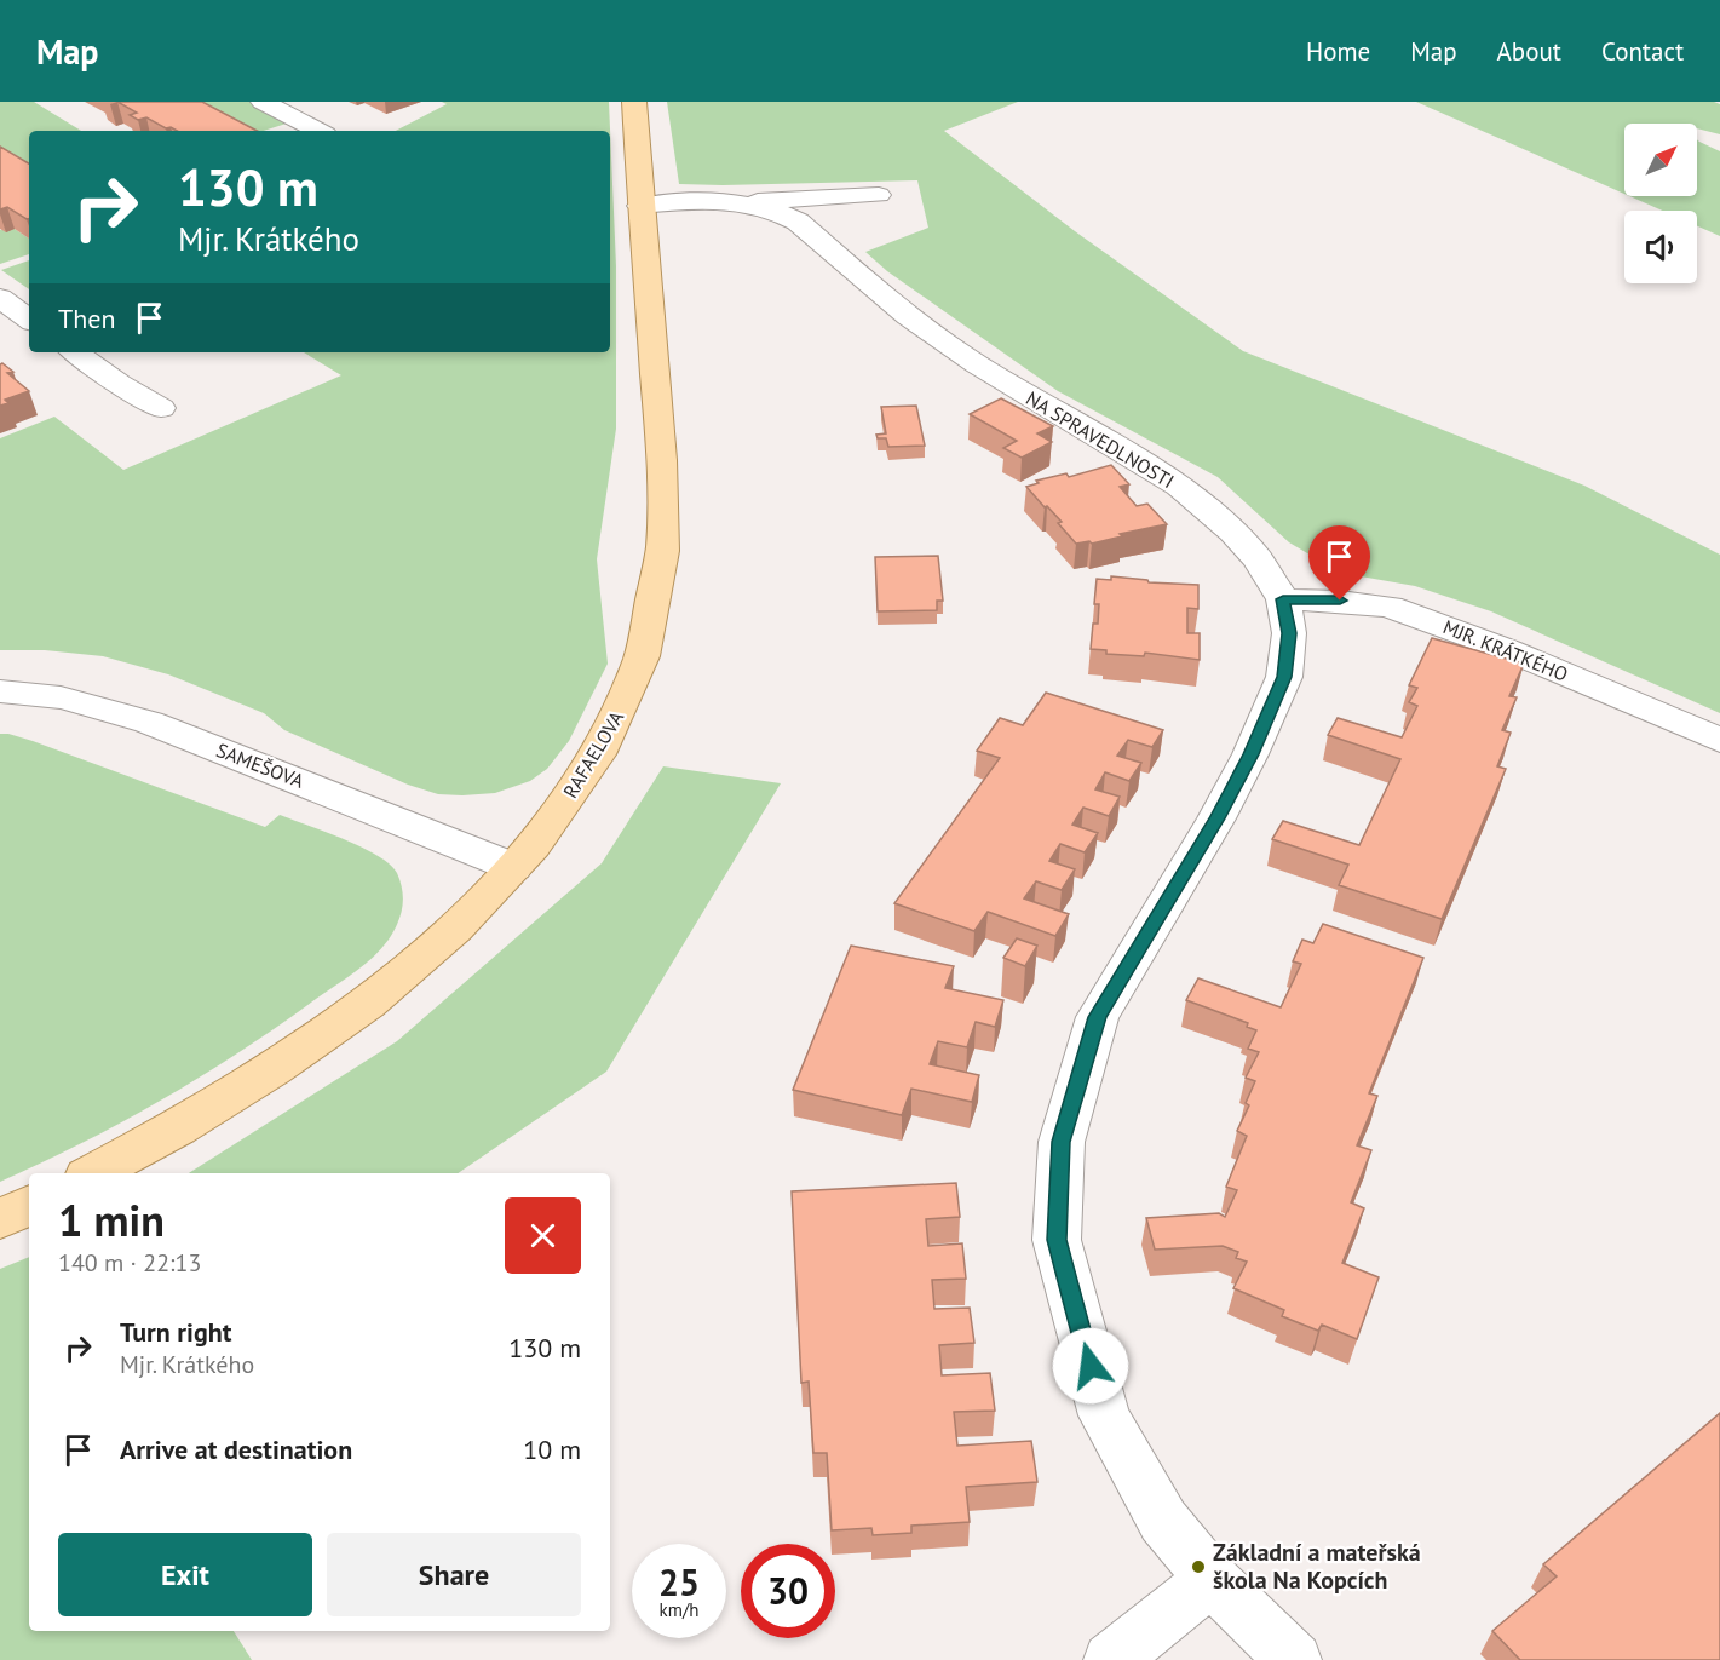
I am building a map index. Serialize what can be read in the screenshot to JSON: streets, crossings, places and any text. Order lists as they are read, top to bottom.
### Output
{
  "streets": {
    "main road": ["RAFAELOVA"],
    "street": ["NA SPRAVEDLNOSTI", "MJR. KRÁTKÉHO", "SAMEŠOVA"]
  },
  "crossings": [
    ["NA SPRAVEDLNOSTI", "MJR. KRÁTKÉHO"],
    ["NA SPRAVEDLNOSTI", "RAFAELOVA"],
    ["RAFAELOVA", "SAMEŠOVA"]
  ],
  "places": ["Základní a mateřská škola Na Kopcích"],
  "north": "top right",
  "page": {
    "header": "Map",
    "nav": [
      "Home",
      "Map",
      "About",
      "Contact"
    ],
    "turn": ["130 m", "Mjr. Krátkého"],
    "then": "Then",
    "heading": ["1 min", "140 m · 22:13"],
    "list": [
      {
        "name": "Turn right",
        "note": "Mjr. Krátkého",
        "value": "130 m"
      },
      {
        "name": "Arrive at destination",
        "value": "10 m"
      }
    ],
    "buttons": ["Exit", "Share"],
    "speed": "25 km/h",
    "limit": "30"
  }
}
